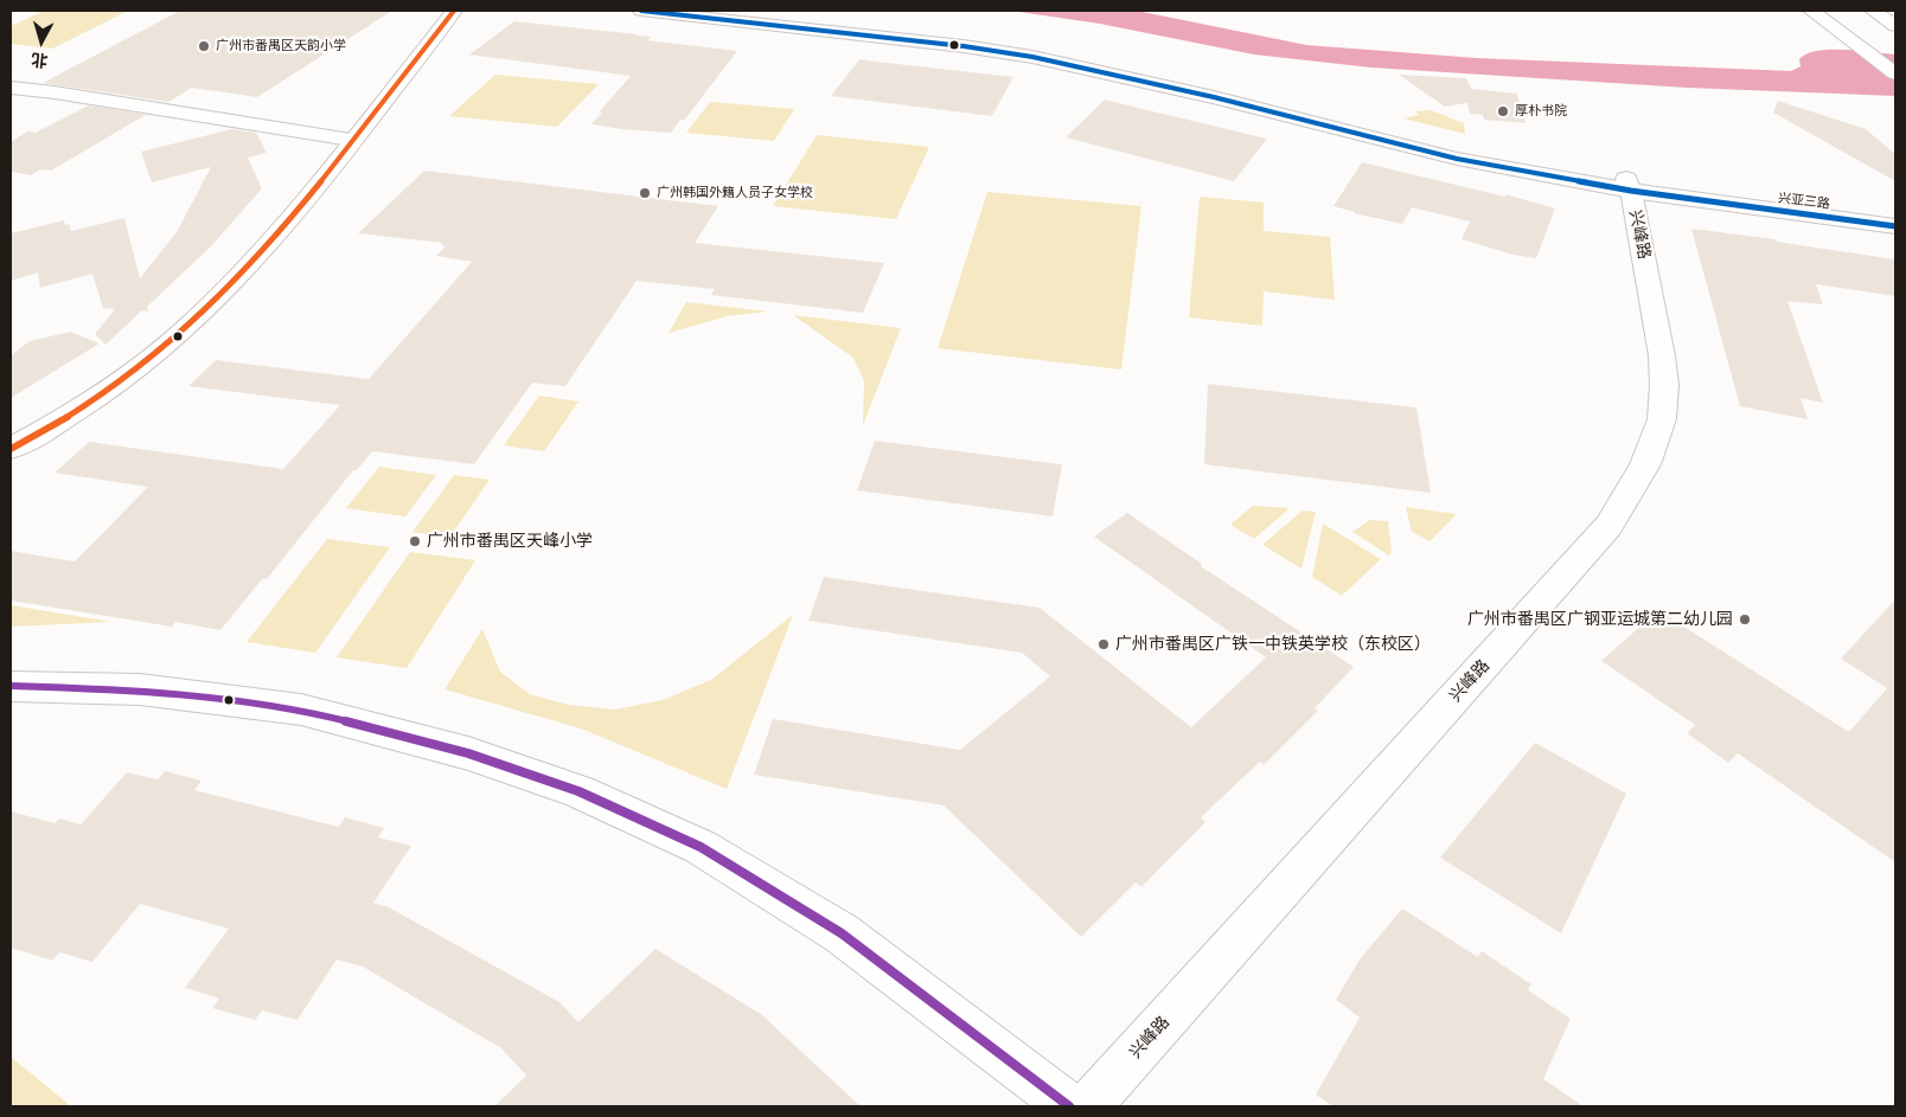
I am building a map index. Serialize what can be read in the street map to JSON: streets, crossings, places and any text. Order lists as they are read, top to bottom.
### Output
{
  "streets": {
    "street": ["兴亚三路", "兴峰路"]
  },
  "crossings": [
    ["兴亚三路", "兴峰路"]
  ],
  "places": [
    "广州市番禺区天韵小学",
    "厚朴书院",
    "广州韩国外籍人员子女学校",
    "广州市番禺区天峰小学",
    "广州市番禺区广钢亚运城第二幼儿园",
    "广州市番禺区广铁一中铁英学校（东校区）"
  ],
  "north": "bottom"
}
